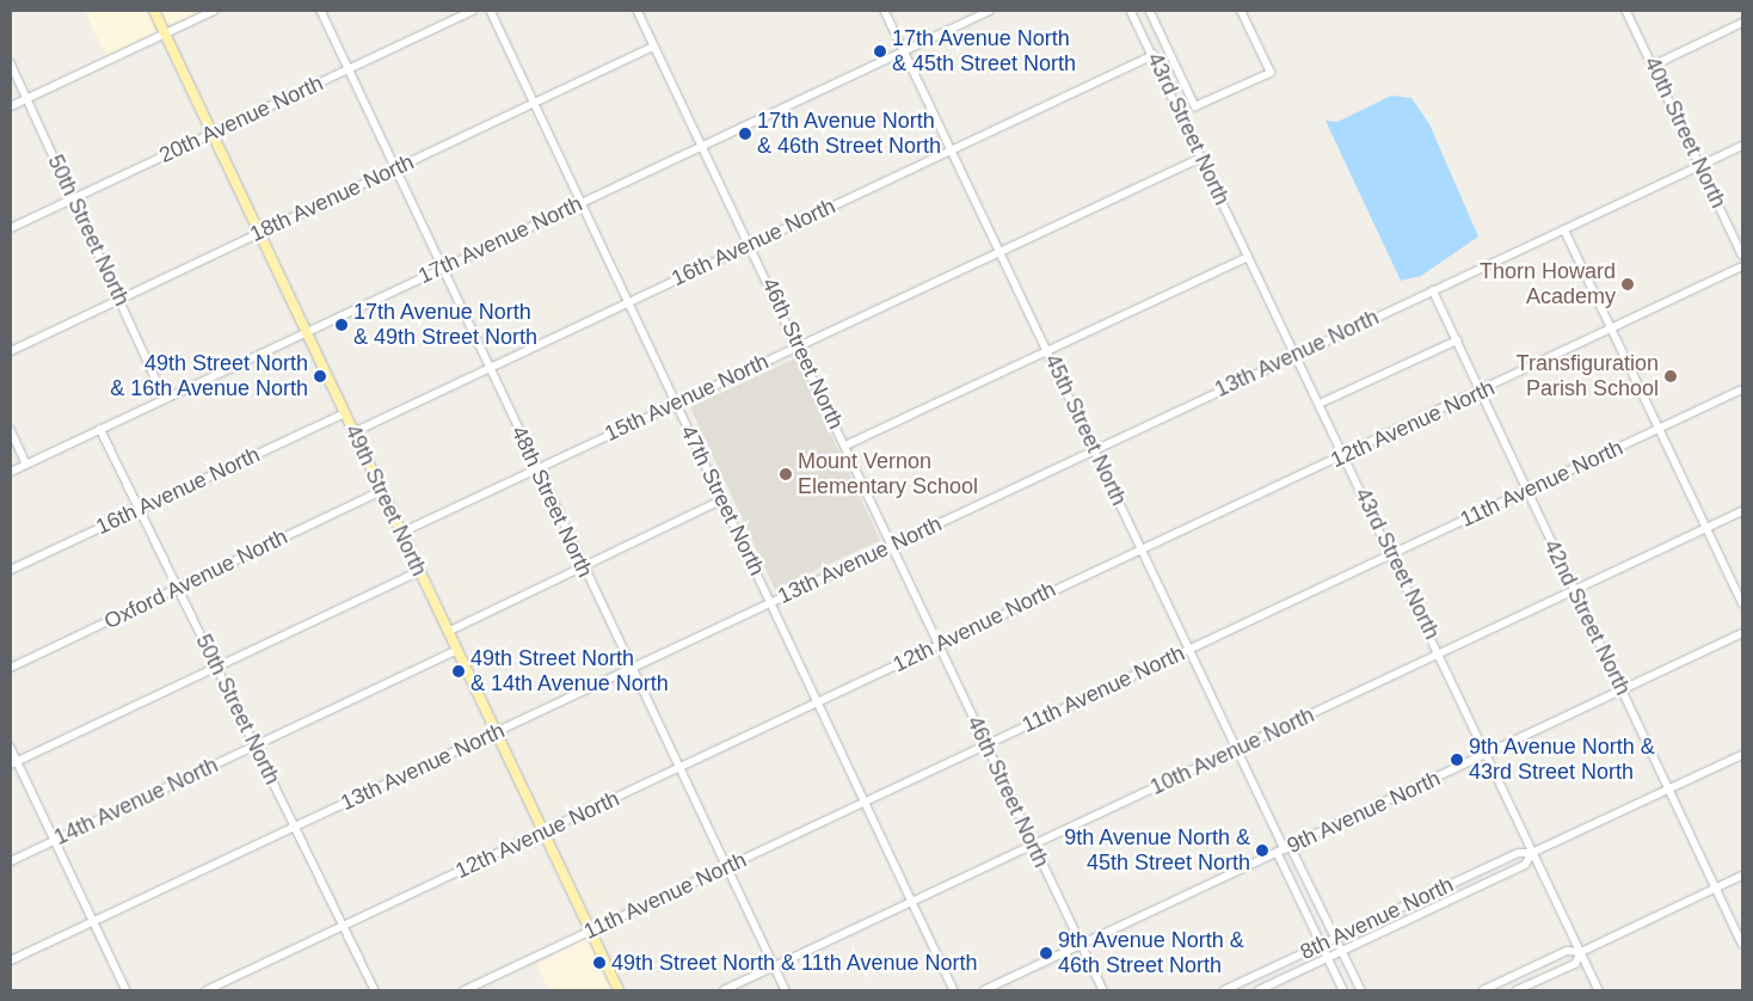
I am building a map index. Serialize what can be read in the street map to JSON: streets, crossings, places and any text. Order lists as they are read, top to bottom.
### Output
{
  "streets": {
    "main road": ["49th Street North"],
    "street": [
      "20th Avenue North",
      "43rd Street North",
      "40th Street North",
      "18th Avenue North",
      "50th Street North",
      "17th Avenue North",
      "16th Avenue North",
      "46th Street North",
      "13th Avenue North",
      "15th Avenue North",
      "12th Avenue North",
      "45th Street North",
      "11th Avenue North",
      "47th Street North",
      "48th Street North",
      "Oxford Avenue North",
      "42nd Street North",
      "10th Avenue North",
      "14th Avenue North",
      "9th Avenue North",
      "8th Avenue North"
    ]
  },
  "crossings": [
    ["20th Avenue North", "50th Street North"],
    ["20th Avenue North", "49th Street North"],
    ["20th Avenue North", "48th Street North"],
    ["43rd Street North", "16th Avenue North"],
    ["43rd Street North", "13th Avenue North"],
    ["43rd Street North", "15th Avenue North"],
    ["43rd Street North", "12th Avenue North"],
    ["43rd Street North", "11th Avenue North"],
    ["43rd Street North", "10th Avenue North"],
    ["43rd Street North", "9th Avenue North"],
    ["43rd Street North", "8th Avenue North"],
    ["40th Street North", "13th Avenue North"],
    ["18th Avenue North", "50th Street North"],
    ["18th Avenue North", "46th Street North"],
    ["18th Avenue North", "49th Street North"],
    ["18th Avenue North", "47th Street North"],
    ["18th Avenue North", "48th Street North"],
    ["50th Street North", "17th Avenue North"],
    ["50th Street North", "16th Avenue North"],
    ["50th Street North", "13th Avenue North"],
    ["50th Street North", "12th Avenue North"],
    ["50th Street North", "Oxford Avenue North"],
    ["50th Street North", "14th Avenue North"],
    ["17th Avenue North", "46th Street North"],
    ["17th Avenue North", "45th Street North"],
    ["17th Avenue North", "49th Street North"],
    ["17th Avenue North", "47th Street North"],
    ["17th Avenue North", "48th Street North"],
    ["16th Avenue North", "46th Street North"],
    ["16th Avenue North", "45th Street North"],
    ["16th Avenue North", "49th Street North"],
    ["16th Avenue North", "47th Street North"],
    ["16th Avenue North", "48th Street North"],
    ["46th Street North", "13th Avenue North"],
    ["46th Street North", "15th Avenue North"],
    ["46th Street North", "12th Avenue North"],
    ["46th Street North", "11th Avenue North"],
    ["46th Street North", "10th Avenue North"],
    ["46th Street North", "9th Avenue North"],
    ["13th Avenue North", "45th Street North"],
    ["13th Avenue North", "49th Street North"],
    ["13th Avenue North", "47th Street North"],
    ["13th Avenue North", "48th Street North"],
    ["13th Avenue North", "42nd Street North"],
    ["15th Avenue North", "45th Street North"],
    ["15th Avenue North", "49th Street North"],
    ["15th Avenue North", "47th Street North"],
    ["15th Avenue North", "48th Street North"],
    ["12th Avenue North", "45th Street North"],
    ["12th Avenue North", "49th Street North"],
    ["12th Avenue North", "47th Street North"],
    ["12th Avenue North", "48th Street North"],
    ["12th Avenue North", "42nd Street North"],
    ["45th Street North", "11th Avenue North"],
    ["45th Street North", "10th Avenue North"],
    ["45th Street North", "9th Avenue North"],
    ["45th Street North", "8th Avenue North"],
    ["11th Avenue North", "49th Street North"],
    ["11th Avenue North", "47th Street North"],
    ["11th Avenue North", "48th Street North"],
    ["11th Avenue North", "42nd Street North"],
    ["49th Street North", "Oxford Avenue North"],
    ["49th Street North", "14th Avenue North"],
    ["47th Street North", "10th Avenue North"],
    ["48th Street North", "10th Avenue North"],
    ["42nd Street North", "10th Avenue North"],
    ["42nd Street North", "9th Avenue North"],
    ["42nd Street North", "8th Avenue North"]
  ],
  "places": [
    "17th Avenue North & 45th Street North",
    "17th Avenue North & 46th Street North",
    "Thorn Howard Academy",
    "17th Avenue North & 49th Street North",
    "49th Street North & 16th Avenue North",
    "Transfiguration Parish School",
    "Mount Vernon Elementary School",
    "49th Street North & 14th Avenue North",
    "9th Avenue North & 43rd Street North",
    "9th Avenue North & 45th Street North",
    "9th Avenue North & 46th Street North",
    "49th Street North & 11th Avenue North"
  ]
}
